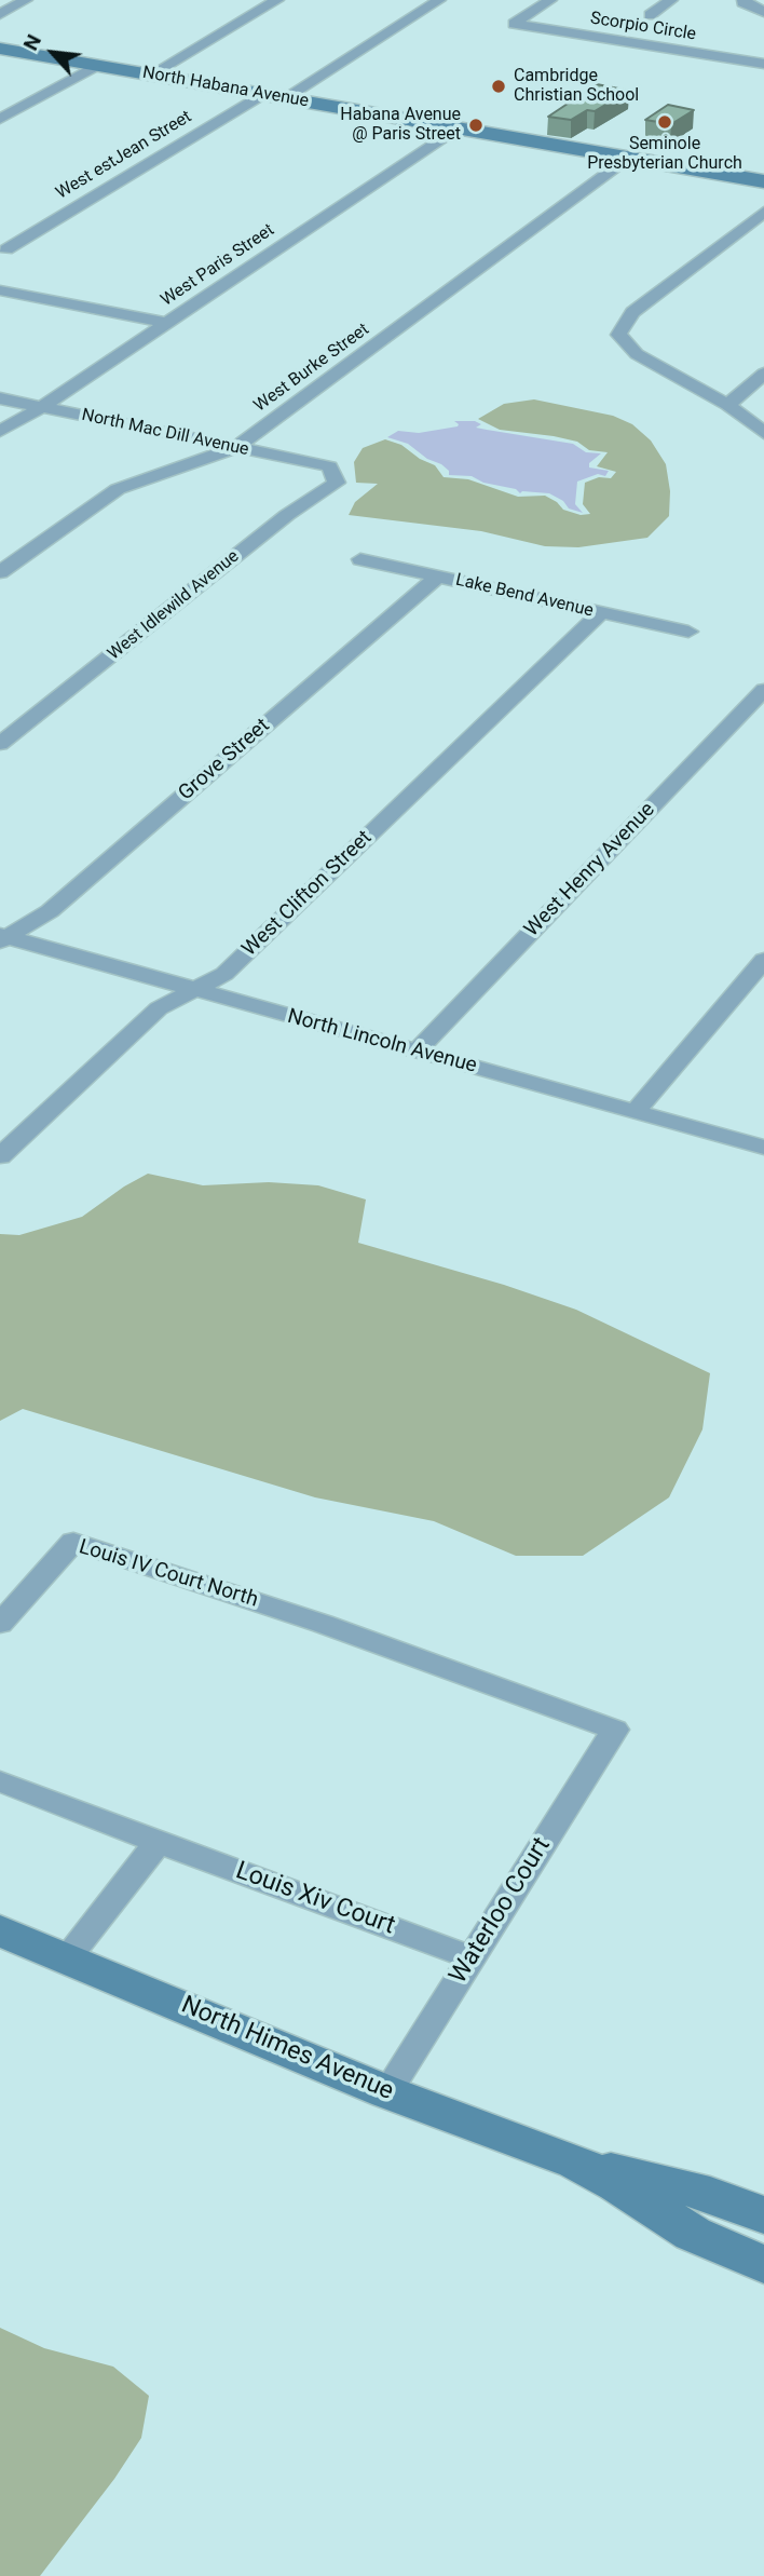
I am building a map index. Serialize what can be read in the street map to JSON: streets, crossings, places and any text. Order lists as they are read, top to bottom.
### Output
{
  "streets": {
    "street": [
      "Scorpio Circle",
      "North Habana Avenue",
      "West estJean Street",
      "West Paris Street",
      "West Burke Street",
      "North Mac Dill Avenue",
      "Lake Bend Avenue",
      "West Idlewild Avenue",
      "Grove Street",
      "West Henry Avenue",
      "West Clifton Street",
      "North Lincoln Avenue",
      "Louis IV Court North",
      "Louis Xiv Court",
      "Waterloo Court",
      "North Himes Avenue"
    ]
  },
  "crossings": [
    ["North Habana Avenue", "West estJean Street"],
    ["North Habana Avenue", "West Paris Street"],
    ["North Habana Avenue", "West Burke Street"],
    ["West Paris Street", "North Mac Dill Avenue"],
    ["West Burke Street", "North Mac Dill Avenue"],
    ["North Mac Dill Avenue", "West Idlewild Avenue"],
    ["Lake Bend Avenue", "Grove Street"],
    ["Lake Bend Avenue", "West Clifton Street"],
    ["Grove Street", "North Lincoln Avenue"],
    ["West Henry Avenue", "North Lincoln Avenue"],
    ["West Clifton Street", "North Lincoln Avenue"],
    ["Louis IV Court North", "Waterloo Court"],
    ["Louis Xiv Court", "Waterloo Court"],
    ["Waterloo Court", "North Himes Avenue"]
  ],
  "places": ["Cambridge Christian School", "Seminole Presbyterian Church", "Habana Avenue @ Paris Street"],
  "north": "top left"
}
